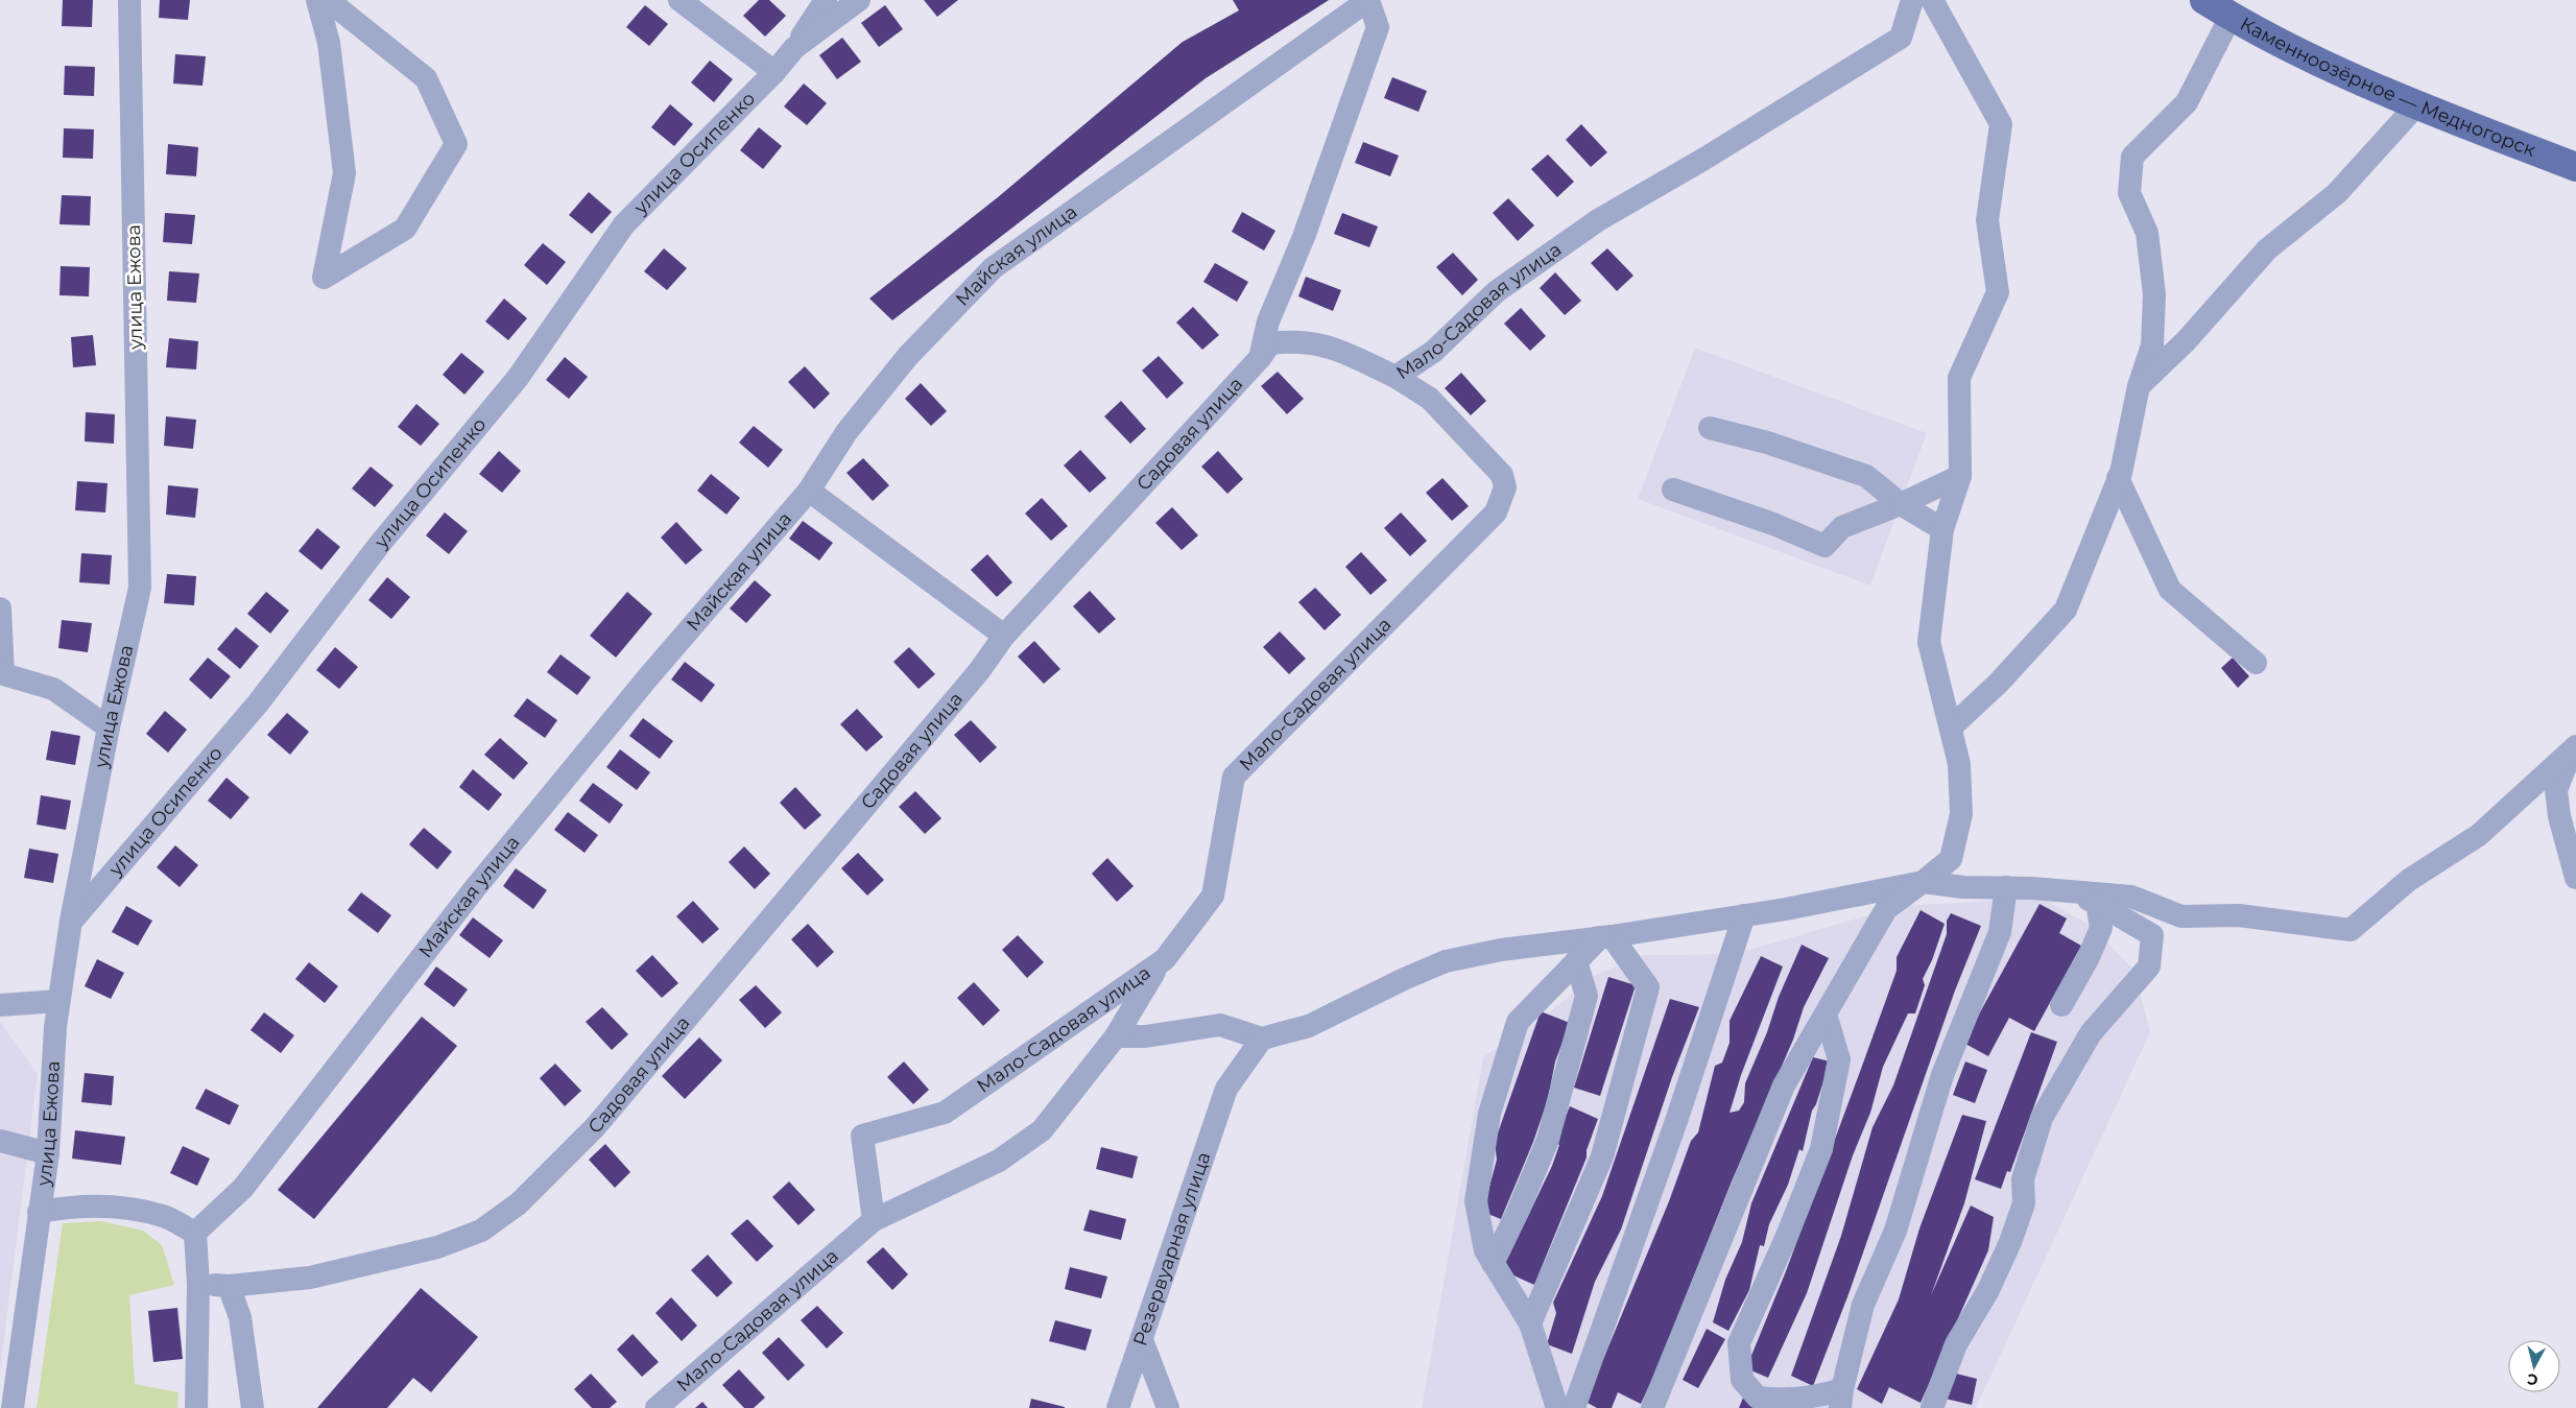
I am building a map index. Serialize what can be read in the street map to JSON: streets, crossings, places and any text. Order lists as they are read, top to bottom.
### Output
{
  "streets": {
    "main road": ["Каменноозёрное — Медногорск"],
    "street": [
      "улица Осипенко",
      "Майская улица",
      "улица Ежова",
      "Мало-Садовая улица",
      "Садовая улица",
      "Резервуарная улица"
    ]
  },
  "crossings": [
    ["улица Осипенко", "улица Ежова"],
    ["Майская улица", "Садовая улица"]
  ],
  "north": "bottom"
}
